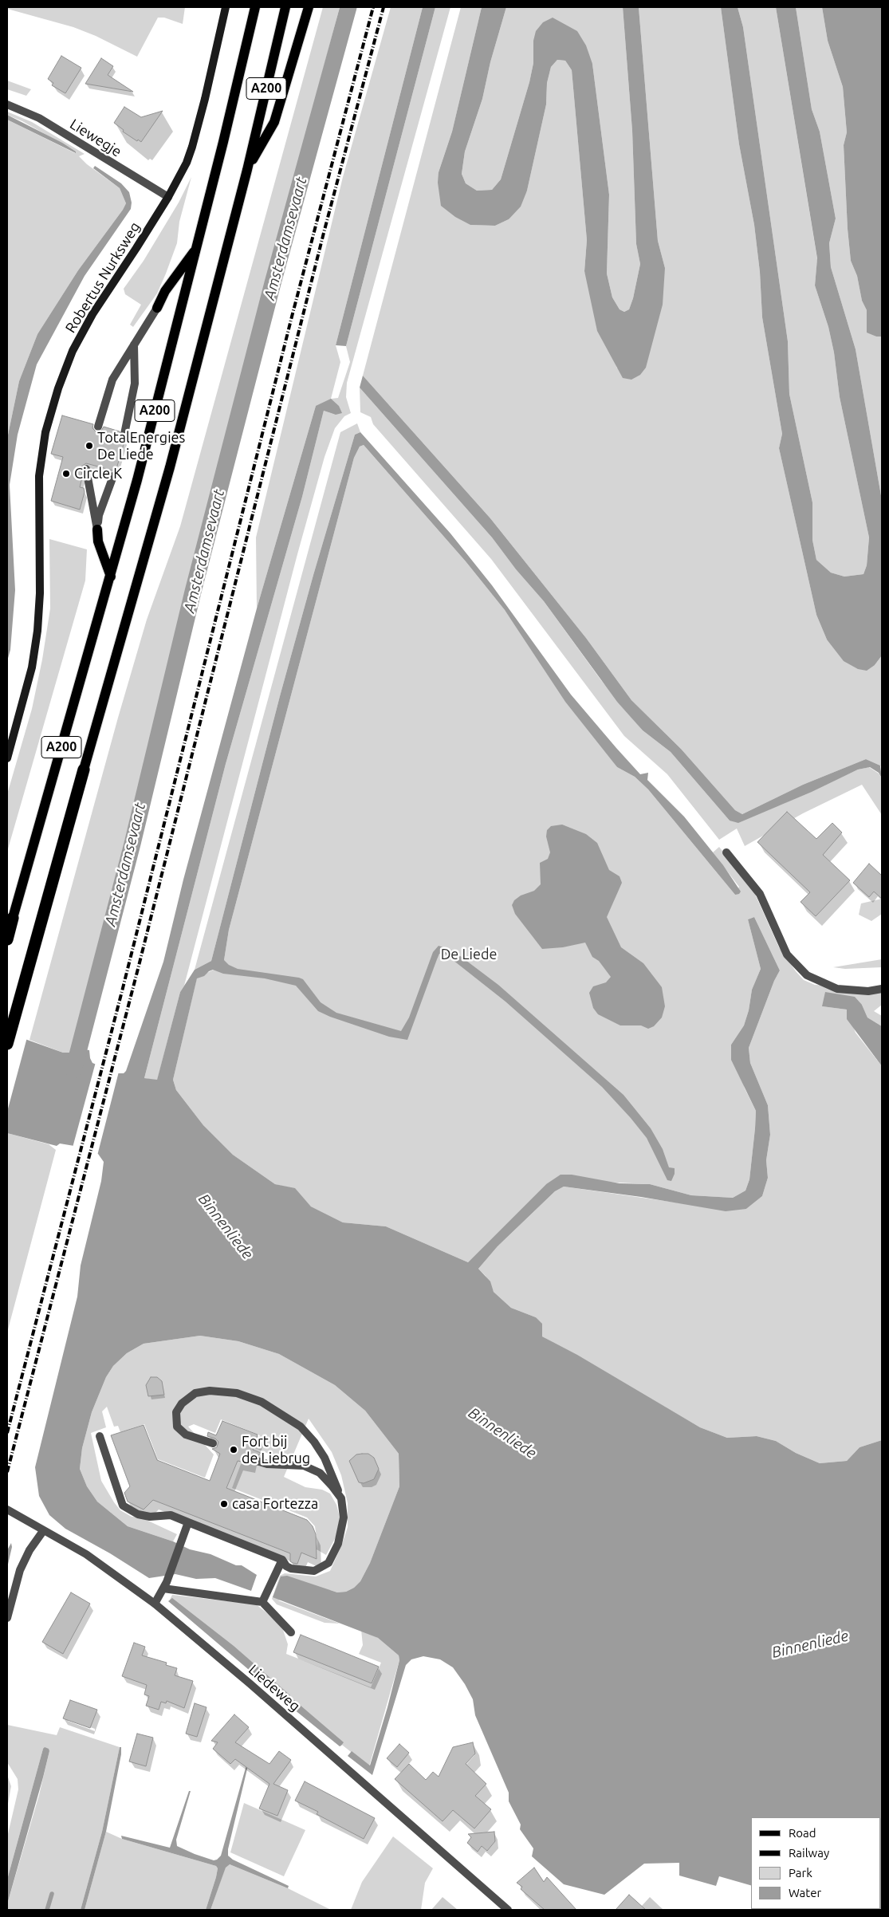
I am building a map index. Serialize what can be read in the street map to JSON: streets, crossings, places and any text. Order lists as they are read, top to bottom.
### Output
{
  "streets": {
    "highway": ["A200"],
    "main road": ["Robertus Nurksweg"],
    "street": ["Liewegje", "Liedeweg"]
  },
  "crossings": [
    ["Liewegje", "Robertus Nurksweg"]
  ],
  "water": ["Amsterdamsevaart", "Binnenliede"],
  "parks": ["De Liede"],
  "places": [
    "TotalEnergies De Liede",
    "Circle K",
    "Fort bij de Liebrug",
    "casa Fortezza"
  ],
  "legend": [
    "Road",
    "Railway",
    "Park",
    "Water"
  ]
}
